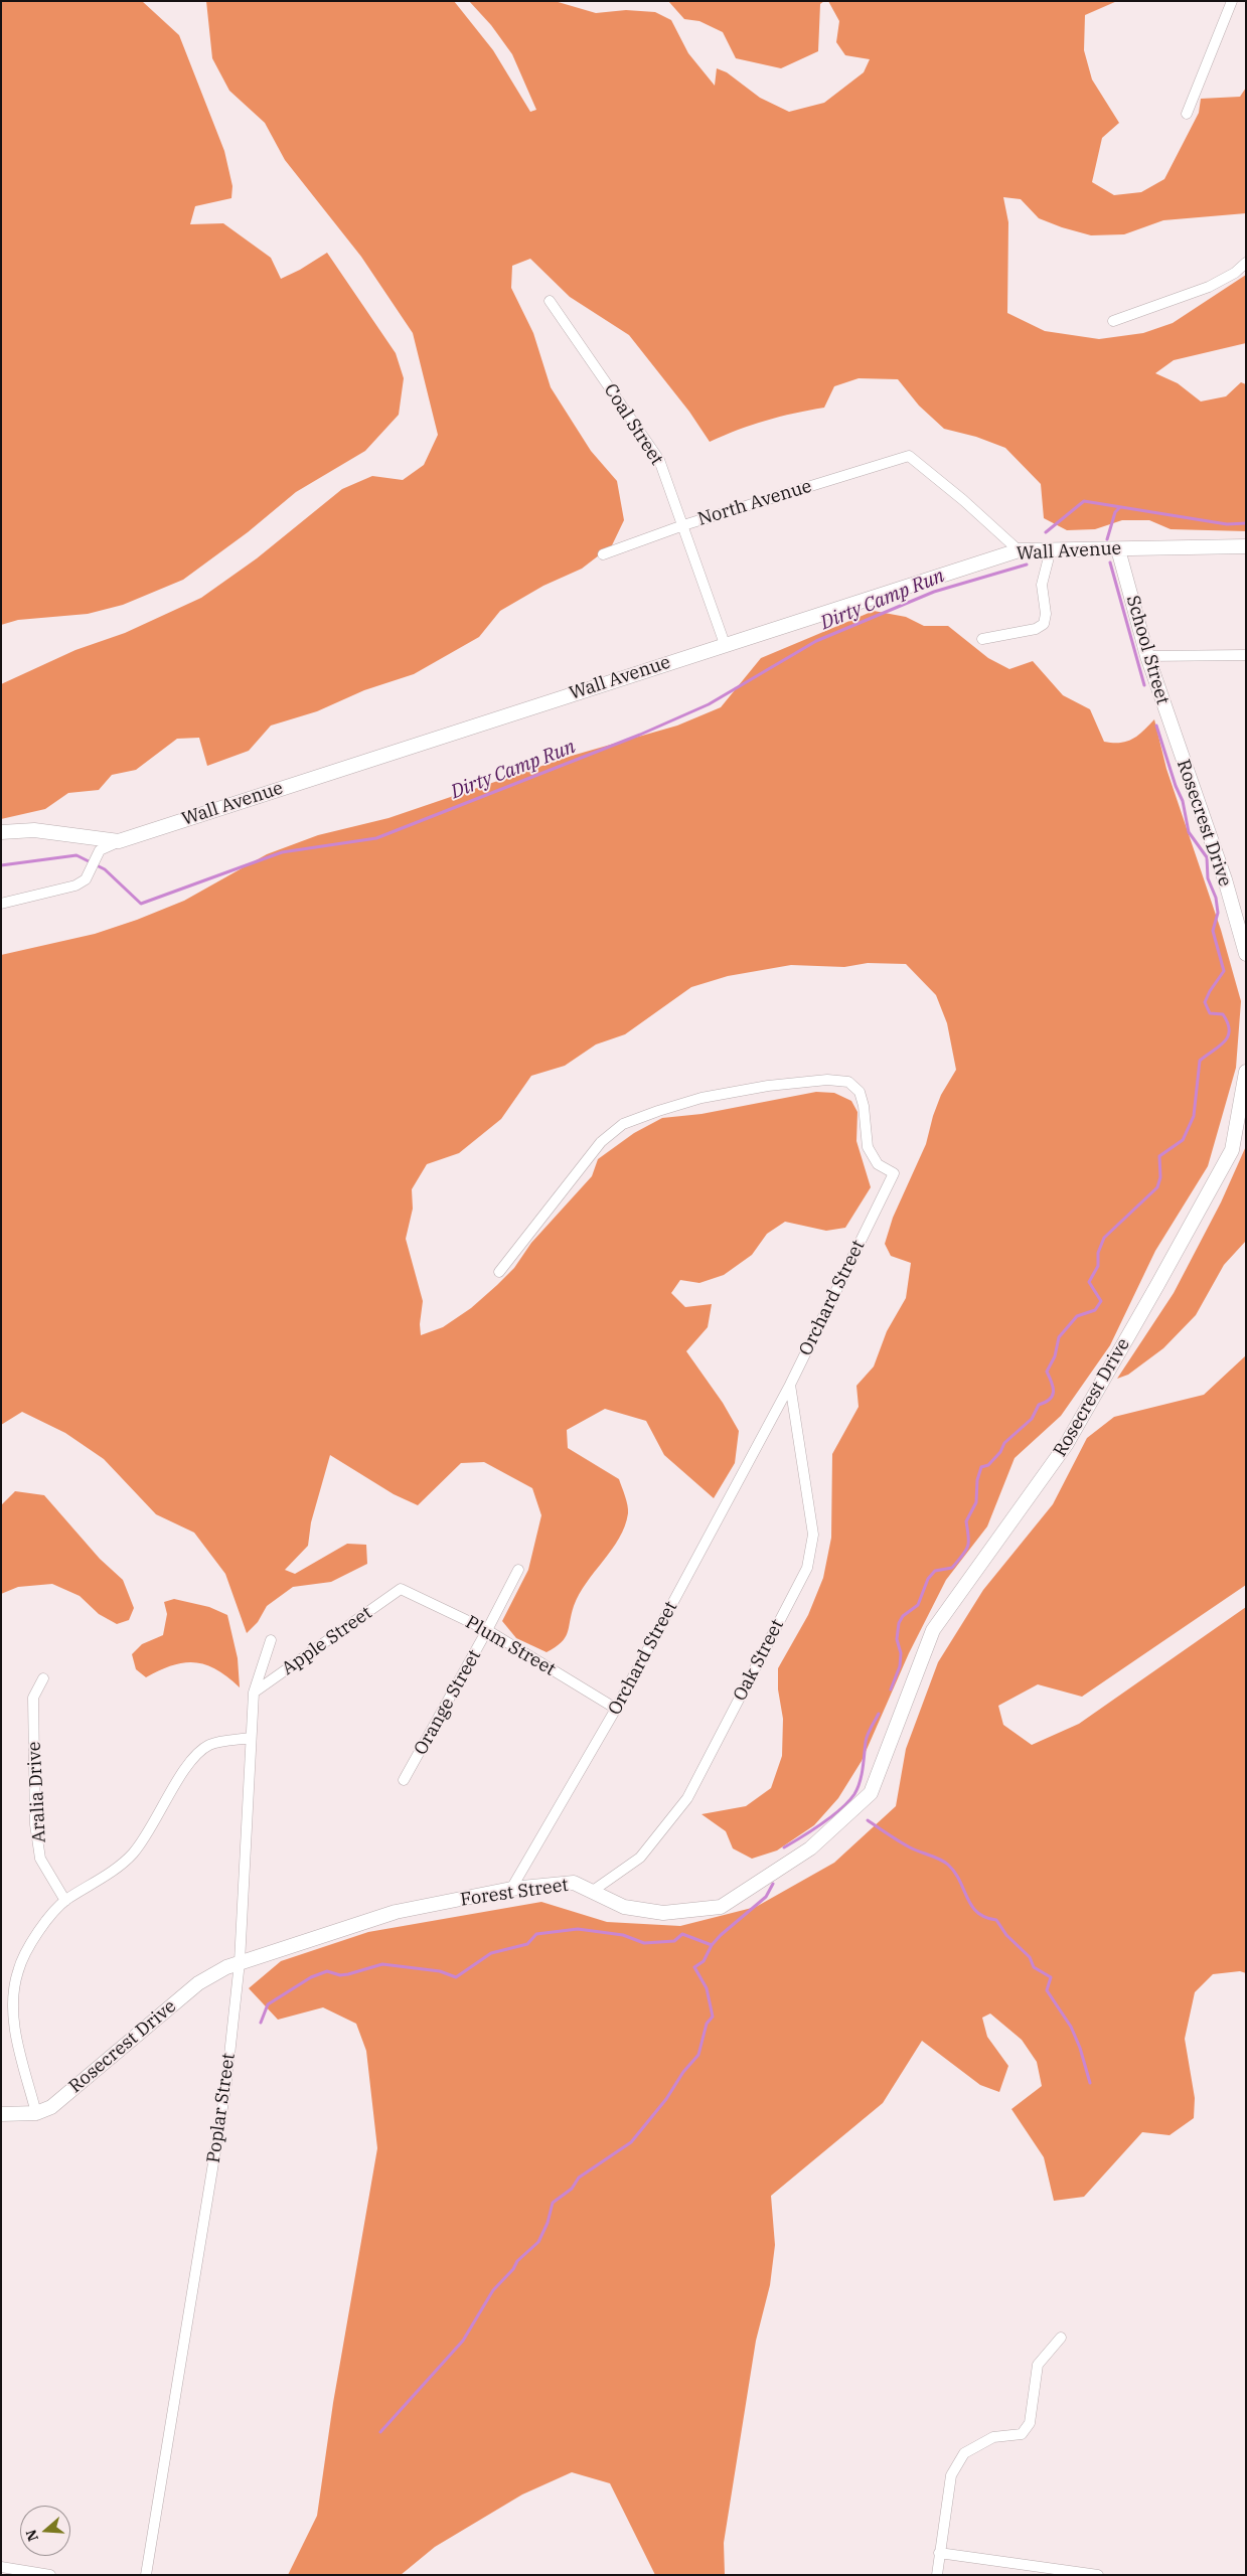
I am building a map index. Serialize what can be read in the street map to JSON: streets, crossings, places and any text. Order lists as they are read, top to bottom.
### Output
{
  "streets": {
    "street": [
      "Coal Street",
      "North Avenue",
      "Wall Avenue",
      "School Street",
      "Rosecrest Drive",
      "Orchard Street",
      "Apple Street",
      "Plum Street",
      "Oak Street",
      "Orange Street",
      "Aralia Drive",
      "Forest Street",
      "Poplar Street"
    ]
  },
  "crossings": [
    ["Coal Street", "North Avenue"],
    ["Coal Street", "Wall Avenue"],
    ["North Avenue", "Wall Avenue"],
    ["Wall Avenue", "School Street"],
    ["School Street", "Rosecrest Drive"],
    ["Rosecrest Drive", "Forest Street"],
    ["Rosecrest Drive", "Poplar Street"],
    ["Orchard Street", "Plum Street"],
    ["Orchard Street", "Oak Street"],
    ["Orchard Street", "Forest Street"],
    ["Apple Street", "Plum Street"],
    ["Apple Street", "Poplar Street"],
    ["Plum Street", "Orange Street"],
    ["Oak Street", "Forest Street"],
    ["Forest Street", "Poplar Street"]
  ],
  "water": ["Dirty Camp Run"],
  "north": "left"
}
